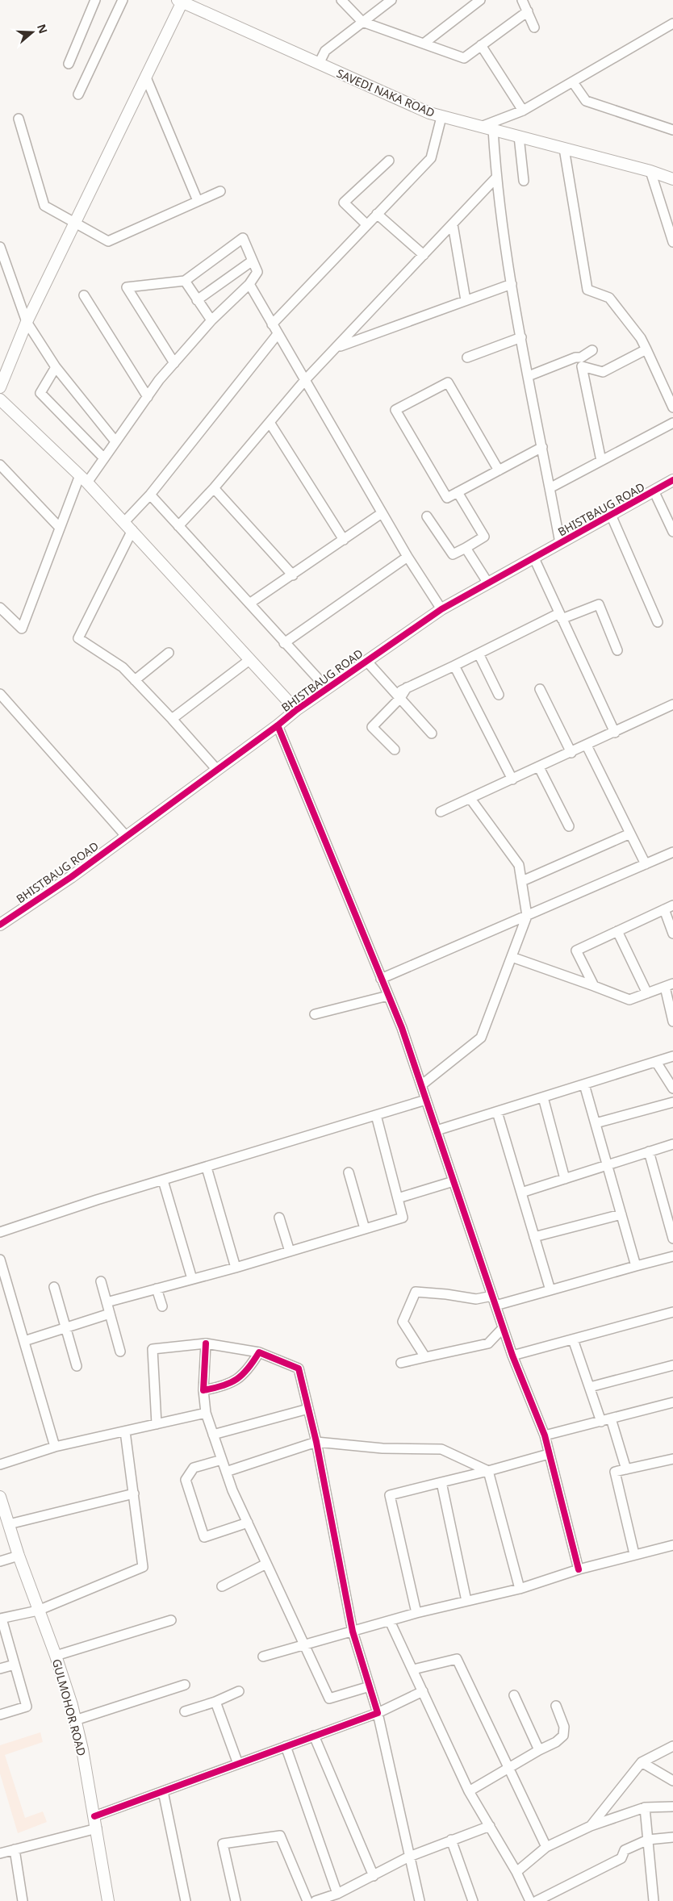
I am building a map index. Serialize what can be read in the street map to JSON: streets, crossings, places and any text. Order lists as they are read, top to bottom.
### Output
{
  "streets": {
    "street": ["SAVEDI NAKA ROAD", "BHISTBAUG ROAD", "GULMOHOR ROAD"]
  },
  "north": "right"
}
